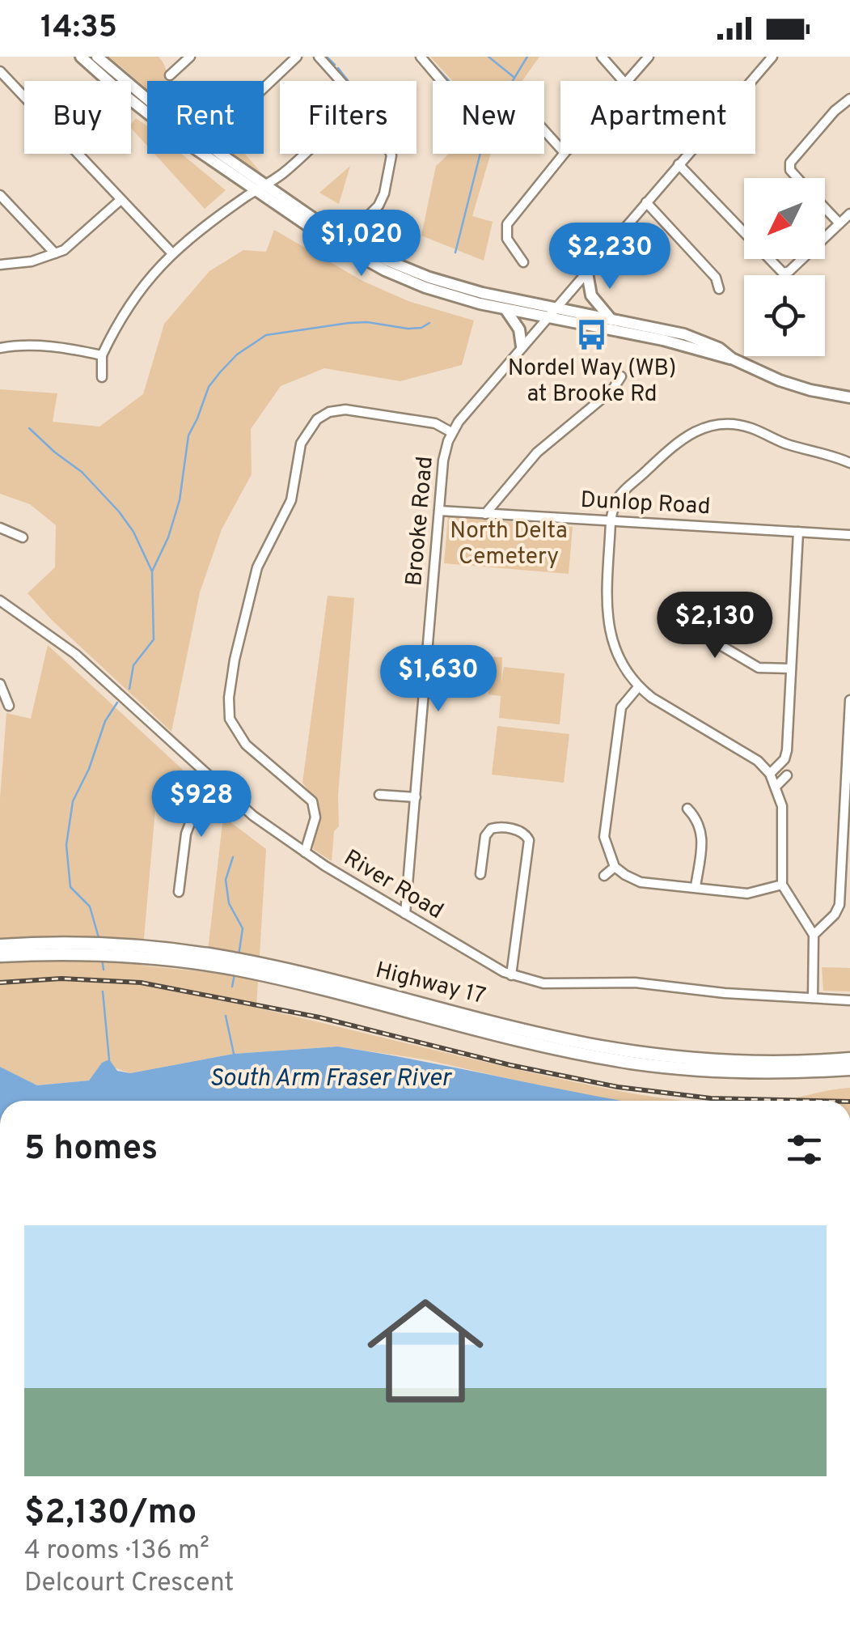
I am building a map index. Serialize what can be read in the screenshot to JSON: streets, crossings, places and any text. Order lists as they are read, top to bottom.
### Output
{
  "streets": {
    "highway": ["Highway 17"],
    "street": ["Dunlop Road", "Brooke Road", "River Road"]
  },
  "crossings": [
    ["Dunlop Road", "Brooke Road"],
    ["Brooke Road", "River Road"]
  ],
  "water": ["South Arm Fraser River"],
  "parks": ["North Delta Cemetery"],
  "places": {
    "bus stop": ["Nordel Way (WB) at Brooke Rd"]
  },
  "north": "bottom left",
  "page": {
    "status": "14:35",
    "chip": [
      "Buy",
      "Rent",
      "Filters",
      "New",
      "Apartment"
    ],
    "price": [
      "$1,020",
      "$2,230",
      "$2,130",
      "$1,630",
      "$928"
    ],
    "heading": "5 homes",
    "list": [
      {
        "name": "$2,130/mo",
        "note": "4 rooms · 136 m² · Delcourt Crescent"
      }
    ]
  }
}
